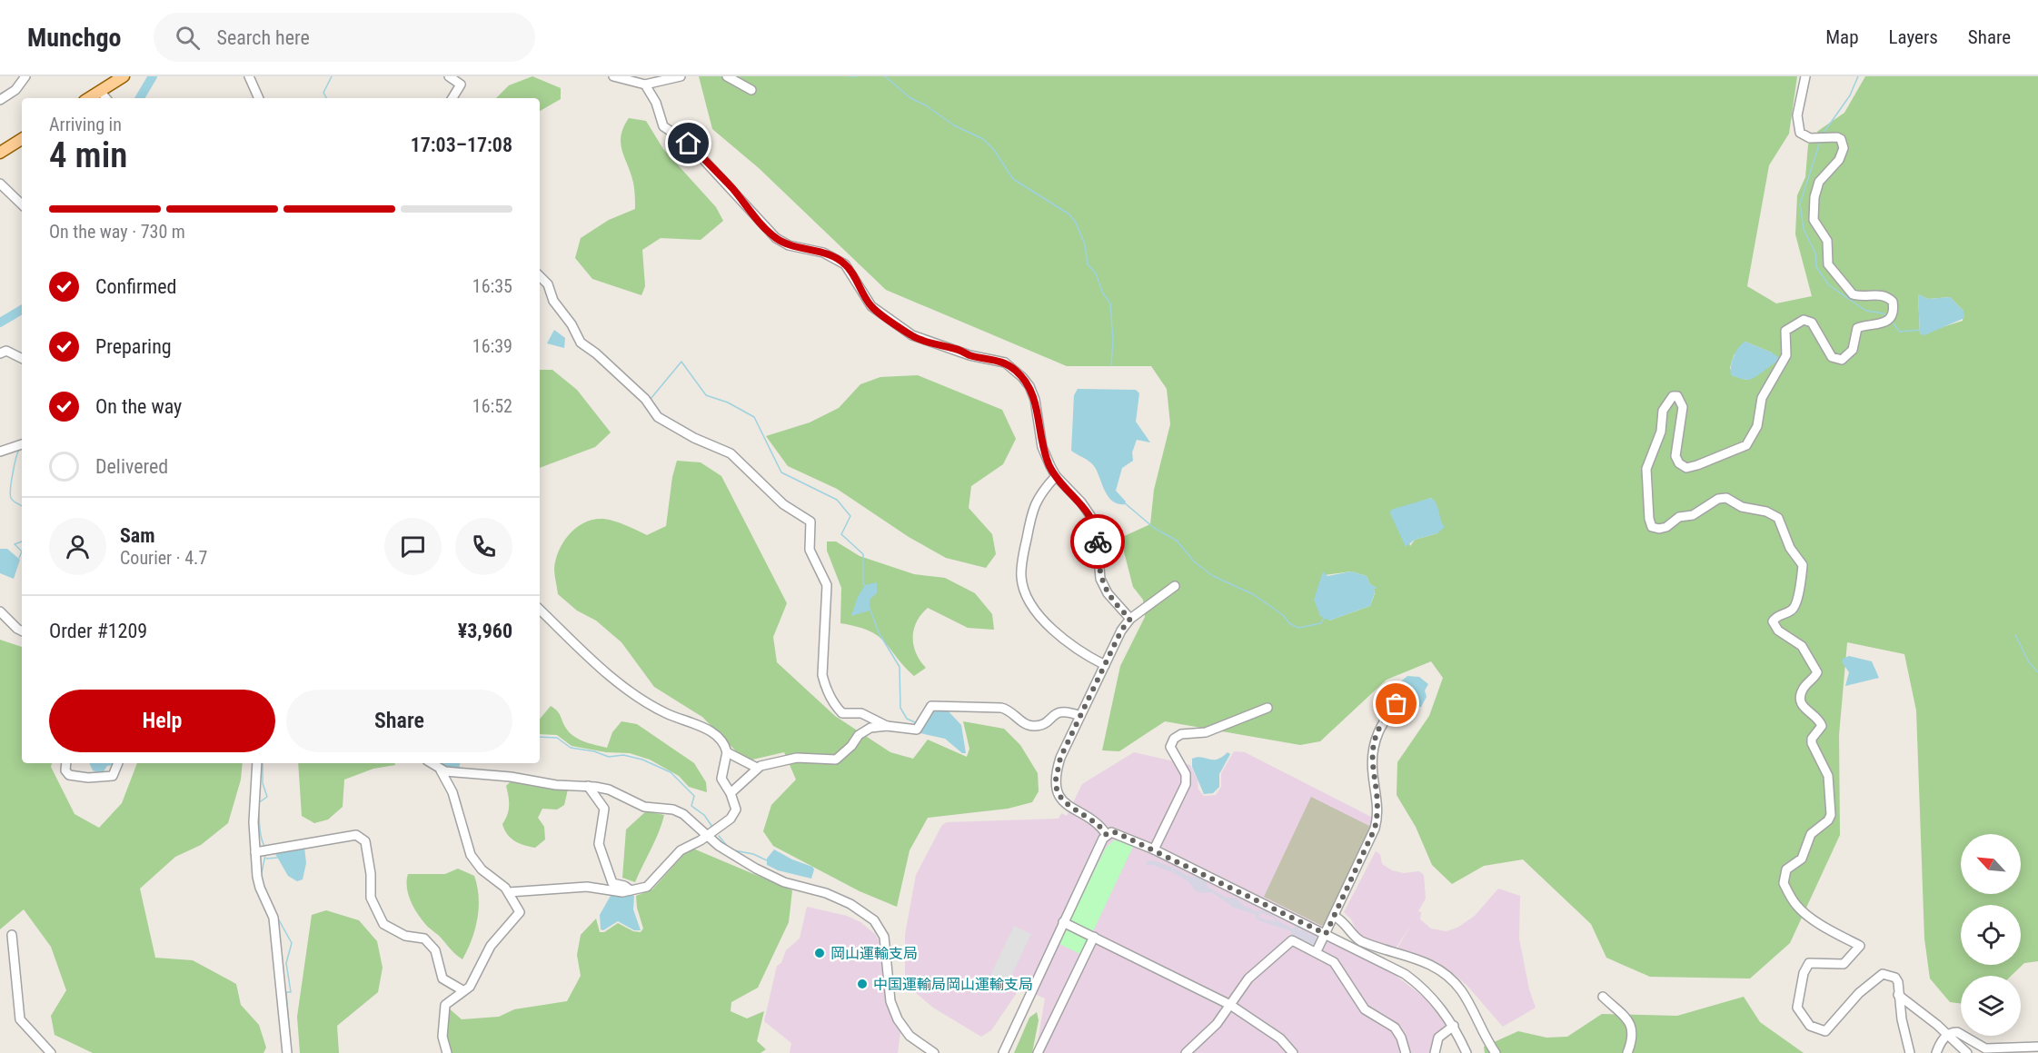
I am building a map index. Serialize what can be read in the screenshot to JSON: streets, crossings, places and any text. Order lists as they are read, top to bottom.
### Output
{
  "places": ["岡山運輸支局", "中国運輸局岡山運輸支局"],
  "north": "top left",
  "page": {
    "header": "Munchgo",
    "search": "Search here",
    "nav": ["Map", "Layers", "Share"],
    "heading": ["4 min", "Arriving in", "17:03–17:08"],
    "panel": [
      "Sam",
      "Courier · 4.7",
      "Order #1209",
      "¥3,960"
    ],
    "bar": "On the way · 730 m",
    "list": [
      ["Confirmed", "16:35"],
      ["Preparing", "16:39"],
      ["On the way", "16:52"],
      "Delivered"
    ],
    "buttons": ["Help", "Share"]
  }
}
